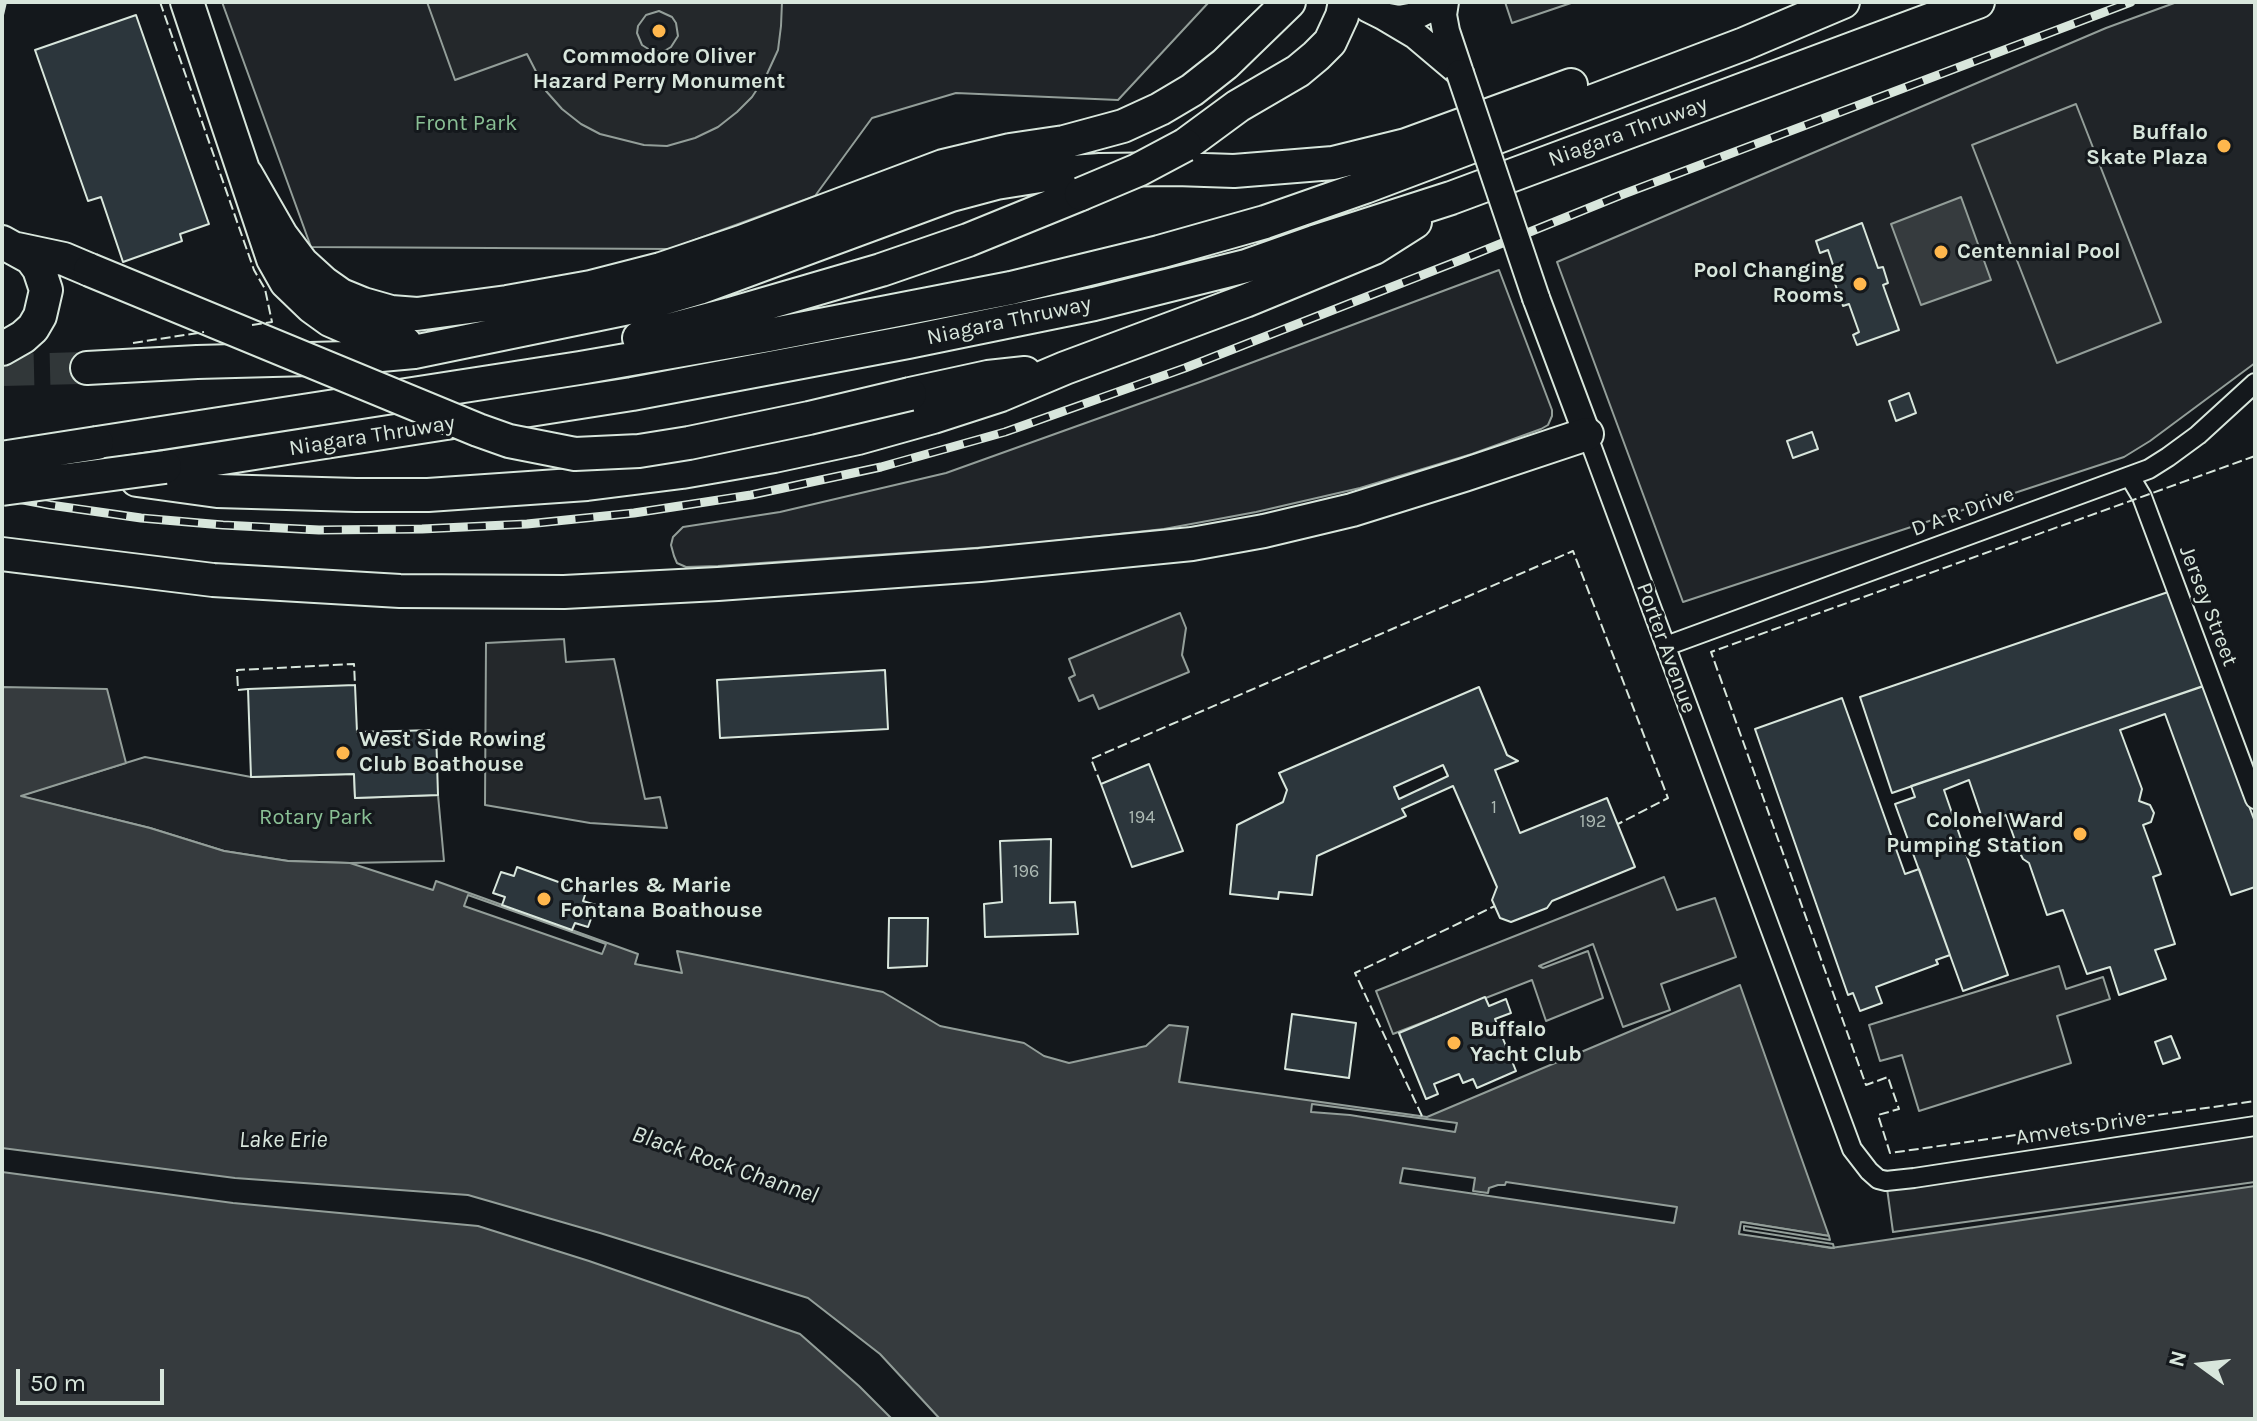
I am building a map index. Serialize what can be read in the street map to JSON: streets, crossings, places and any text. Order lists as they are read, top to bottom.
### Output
{
  "streets": {
    "highway": ["Niagara Thruway"],
    "street": [
      "D A R Drive",
      "Jersey Street",
      "Porter Avenue",
      "Amvets Drive"
    ]
  },
  "crossings": [
    ["D A R Drive", "Jersey Street"],
    ["D A R Drive", "Porter Avenue"],
    ["Porter Avenue", "Amvets Drive"]
  ],
  "water": ["Lake Erie", "Black Rock Channel"],
  "parks": ["Front Park", "Rotary Park"],
  "places": [
    "Commodore Oliver Hazard Perry Monument",
    "Buffalo Skate Plaza",
    "Centennial Pool",
    "Pool Changing Rooms",
    "West Side Rowing Club Boathouse",
    "Colonel Ward Pumping Station",
    "Charles & Marie Fontana Boathouse",
    "Buffalo Yacht Club"
  ],
  "house_numbers": [
    "1",
    "194",
    "192",
    "196"
  ],
  "scale_bar": "50 m",
  "north": "left"
}
